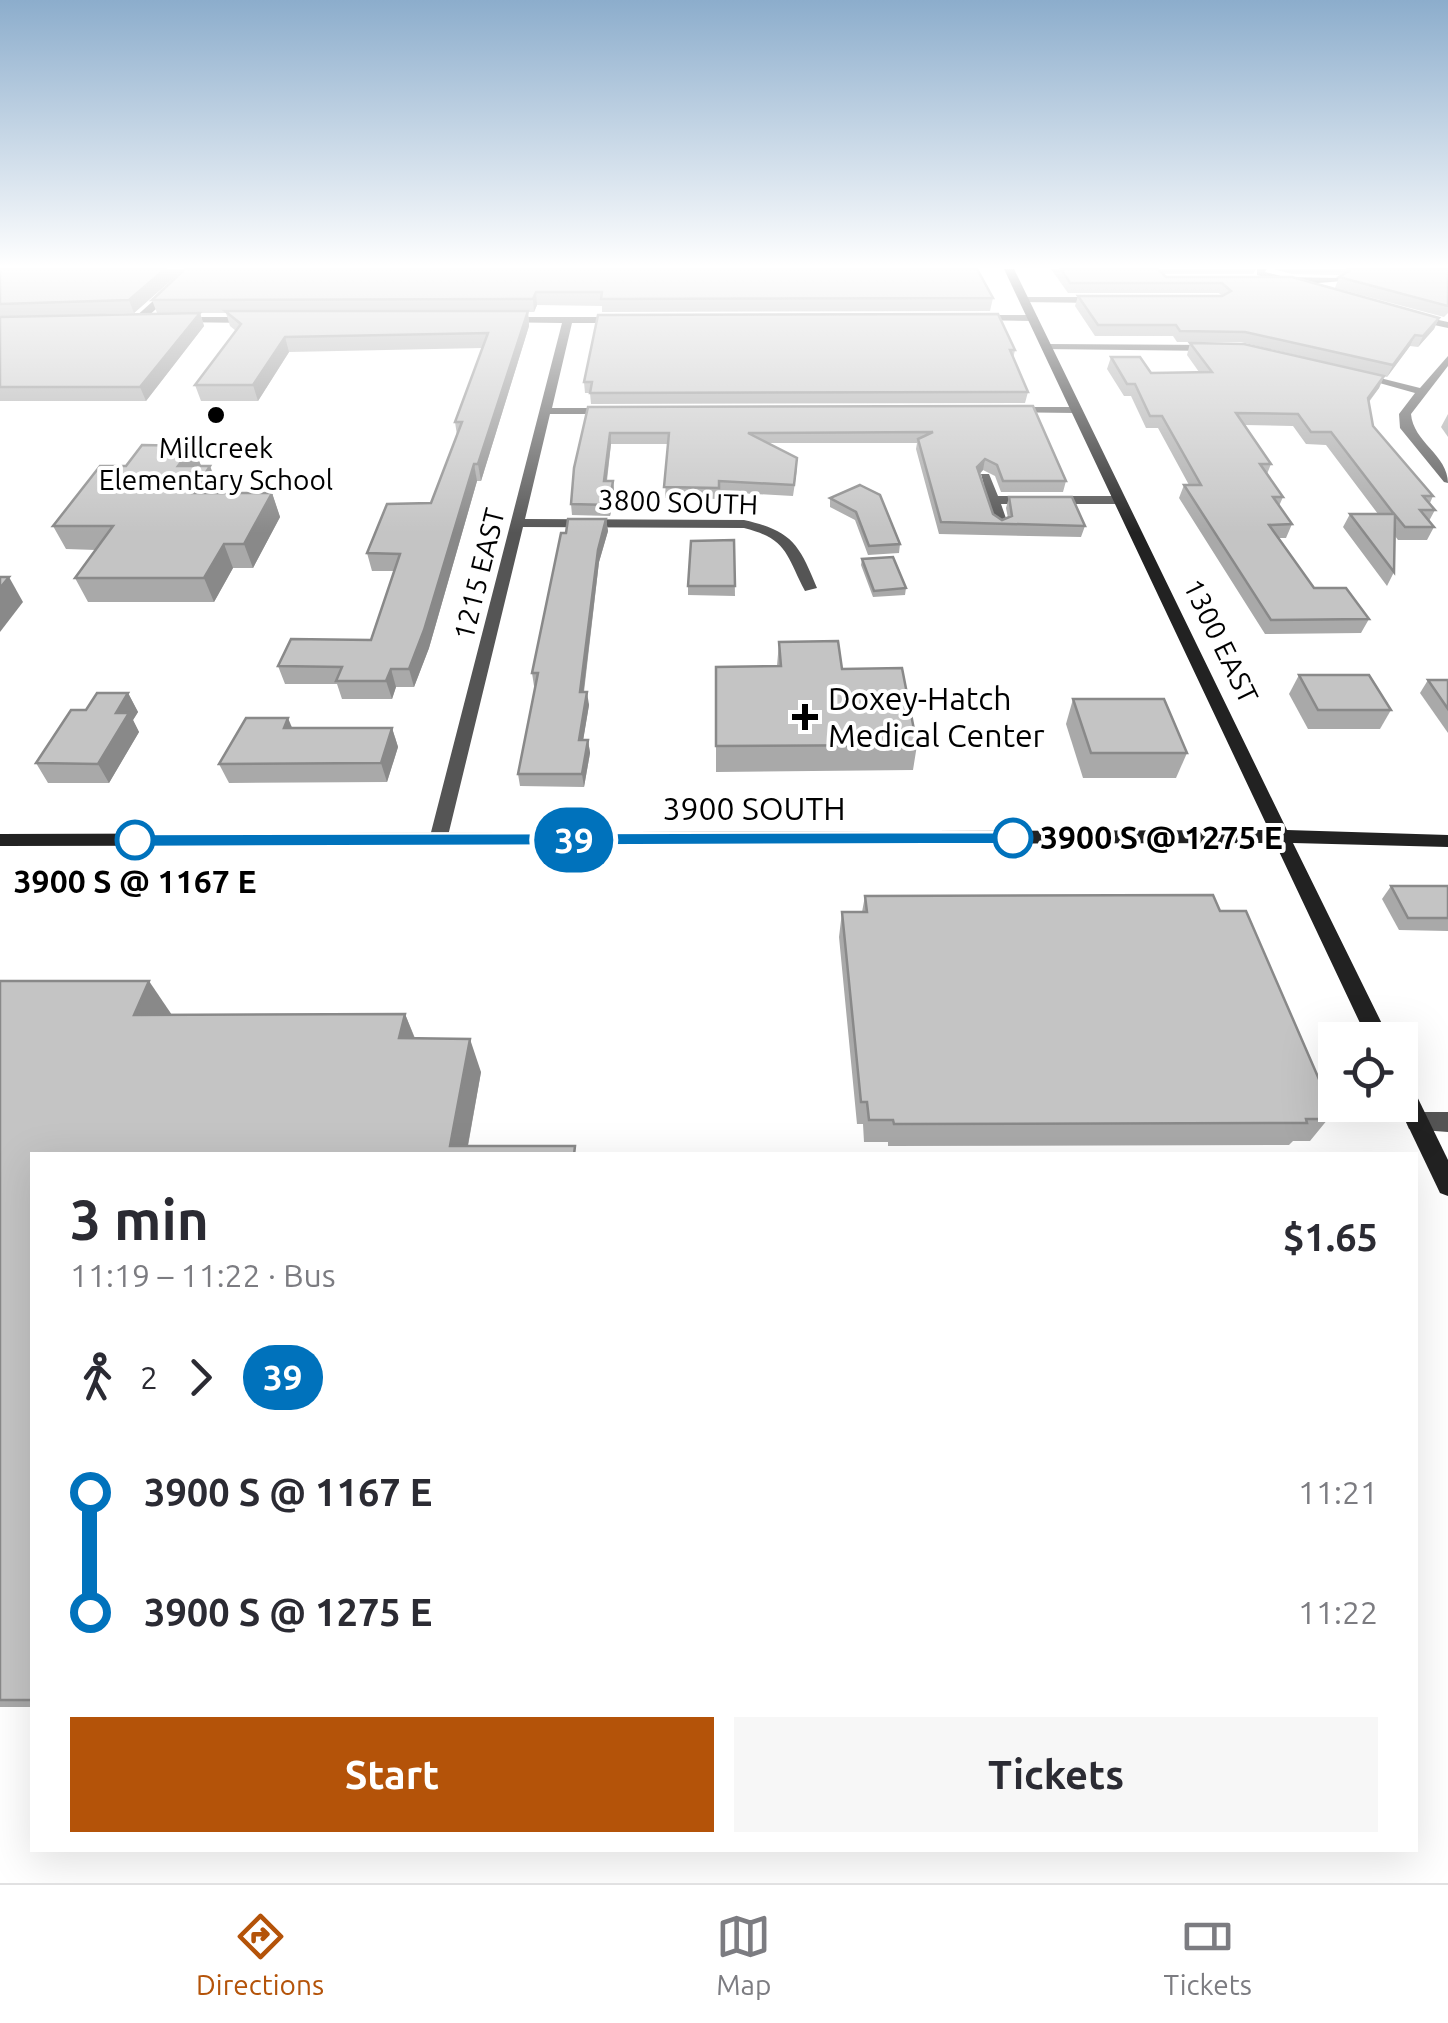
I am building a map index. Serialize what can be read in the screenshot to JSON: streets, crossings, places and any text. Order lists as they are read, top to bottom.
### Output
{
  "streets": {
    "main road": ["1300 EAST", "3900 SOUTH"],
    "street": ["3800 SOUTH", "1215 EAST"]
  },
  "crossings": [
    ["3800 SOUTH", "1215 EAST"],
    ["1215 EAST", "3900 SOUTH"],
    ["1300 EAST", "3900 SOUTH"]
  ],
  "places": {
    "other": ["Millcreek Elementary School", "3900 S @ 1275 E", "3900 S @ 1167 E"],
    "health": ["Doxey-Hatch Medical Center"]
  },
  "lines": ["bus line 39"],
  "page": {
    "on_map": "39",
    "heading": ["3 min", "11:19 – 11:22 · Bus", "$1.65"],
    "legs": ["2", "39"],
    "list": [
      {
        "name": "3900 S @ 1167 E",
        "value": "11:21"
      },
      {
        "name": "3900 S @ 1275 E",
        "value": "11:22"
      }
    ],
    "buttons": ["Start", "Tickets"],
    "tabs": ["Directions", "Map", "Tickets"]
  }
}
